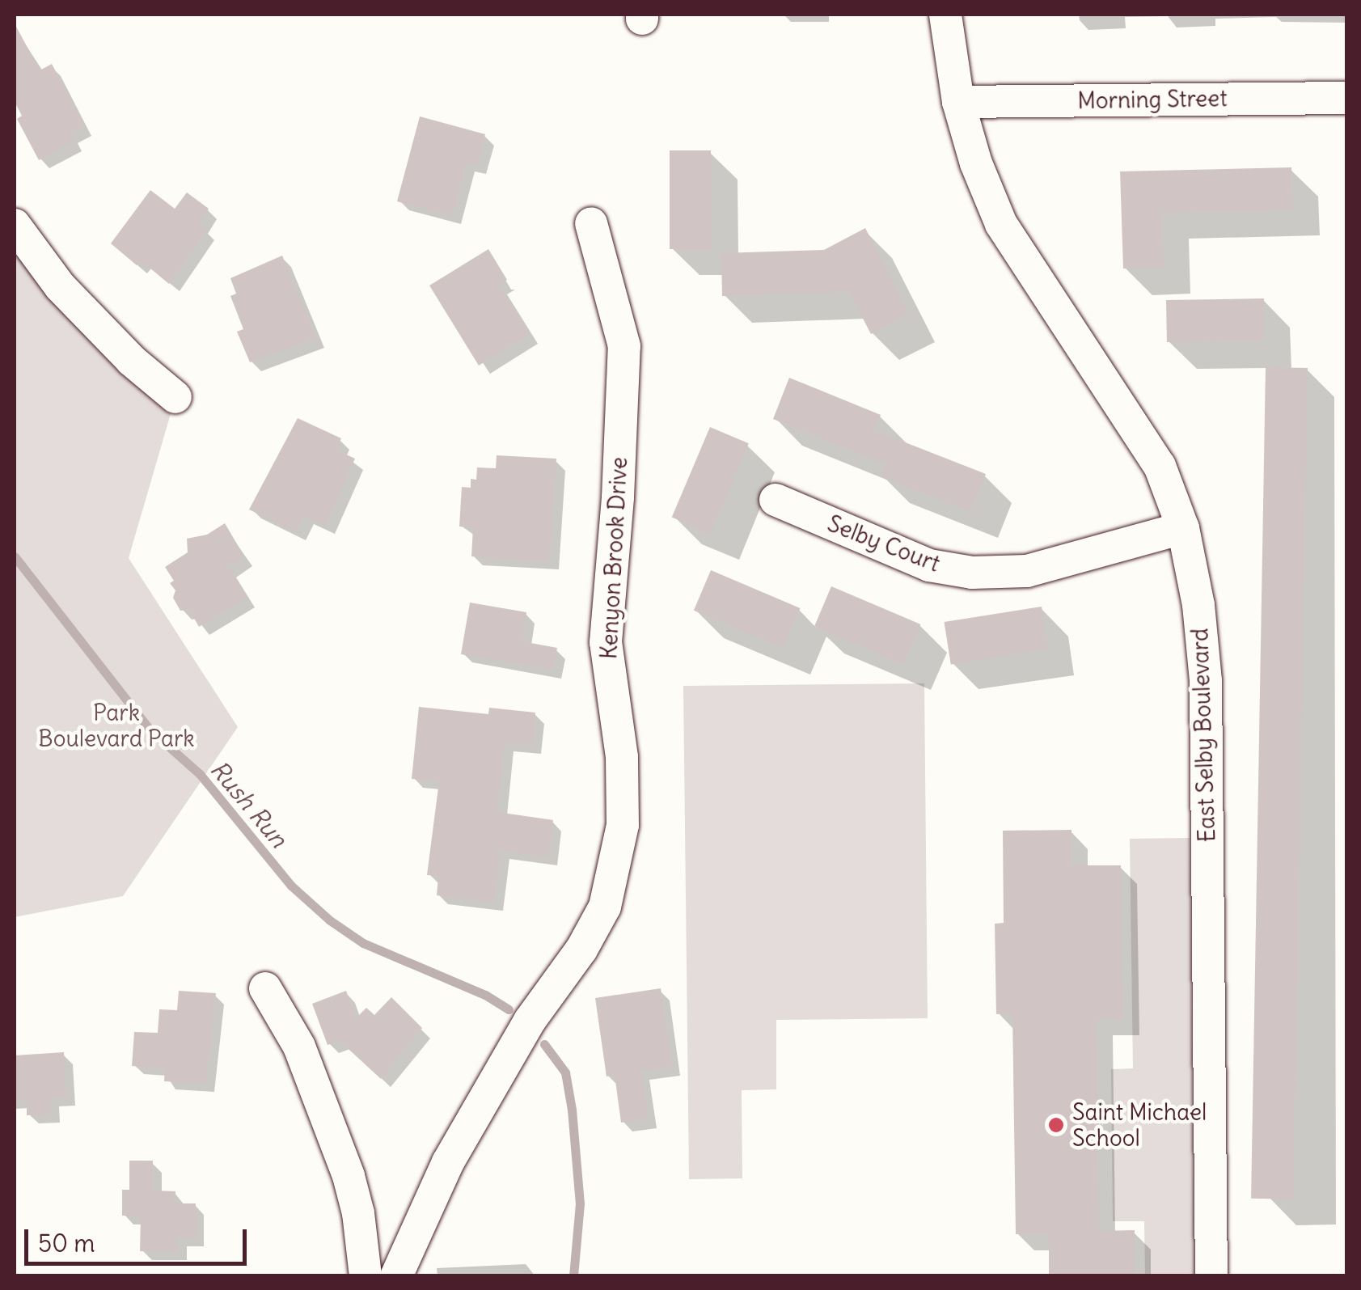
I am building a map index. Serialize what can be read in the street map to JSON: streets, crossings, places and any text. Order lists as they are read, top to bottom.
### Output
{
  "streets": {
    "street": [
      "Morning Street",
      "Selby Court",
      "Kenyon Brook Drive",
      "East Selby Boulevard"
    ]
  },
  "crossings": [
    ["Morning Street", "East Selby Boulevard"],
    ["Selby Court", "East Selby Boulevard"]
  ],
  "water": ["Rush Run"],
  "parks": ["Park Boulevard Park"],
  "places": ["Saint Michael School"],
  "scale_bar": "50 m"
}
